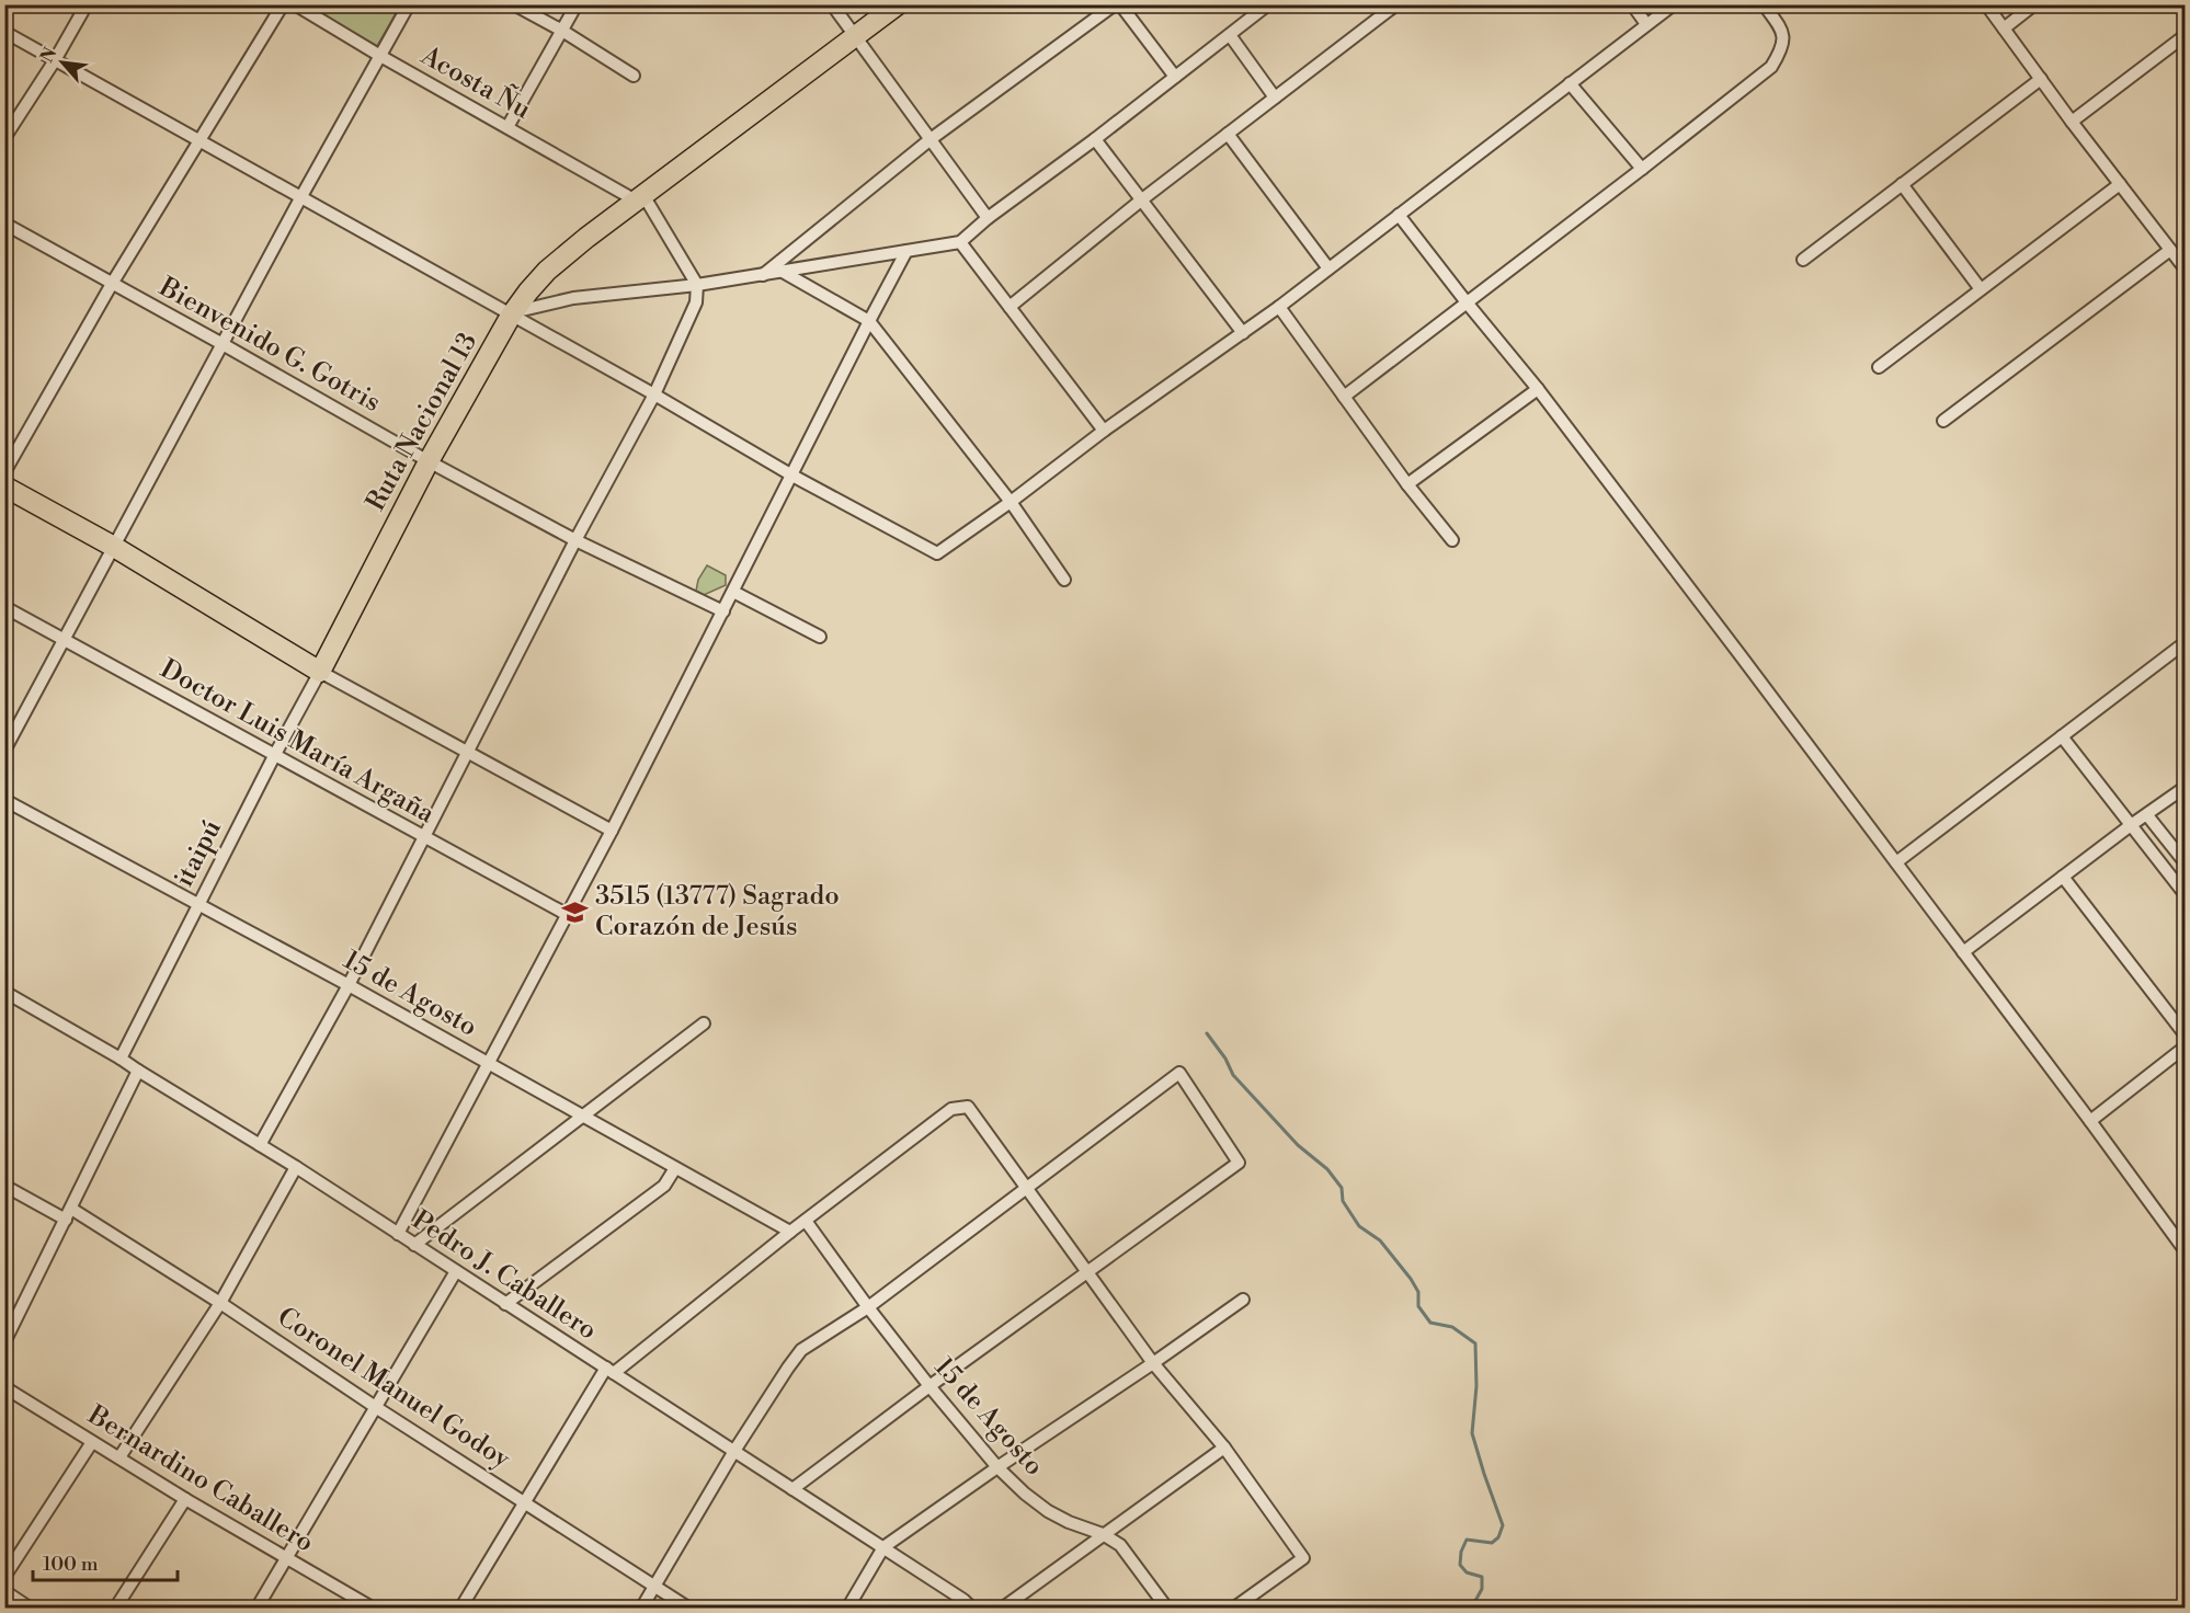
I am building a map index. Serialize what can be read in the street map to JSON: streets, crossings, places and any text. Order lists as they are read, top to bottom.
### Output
{
  "streets": {
    "highway": ["Ruta Nacional 13"],
    "street": [
      "Acosta Ñu",
      "Bienvenido G. Gotris",
      "Doctor Luis María Argaña",
      "itaipú",
      "15 de Agosto",
      "Pedro J. Caballero",
      "Coronel Manuel Godoy",
      "Bernardino Caballero"
    ]
  },
  "crossings": [
    ["Acosta Ñu", "Ruta Nacional 13"],
    ["Bienvenido G. Gotris", "Ruta Nacional 13"],
    ["Ruta Nacional 13", "itaipú"],
    ["Doctor Luis María Argaña", "itaipú"],
    ["itaipú", "15 de Agosto"],
    ["itaipú", "Pedro J. Caballero"]
  ],
  "places": {
    "school or university": ["3515 (13777) Sagrado Corazón de Jesús"]
  },
  "scale_bar": "100 m",
  "north": "top left"
}
